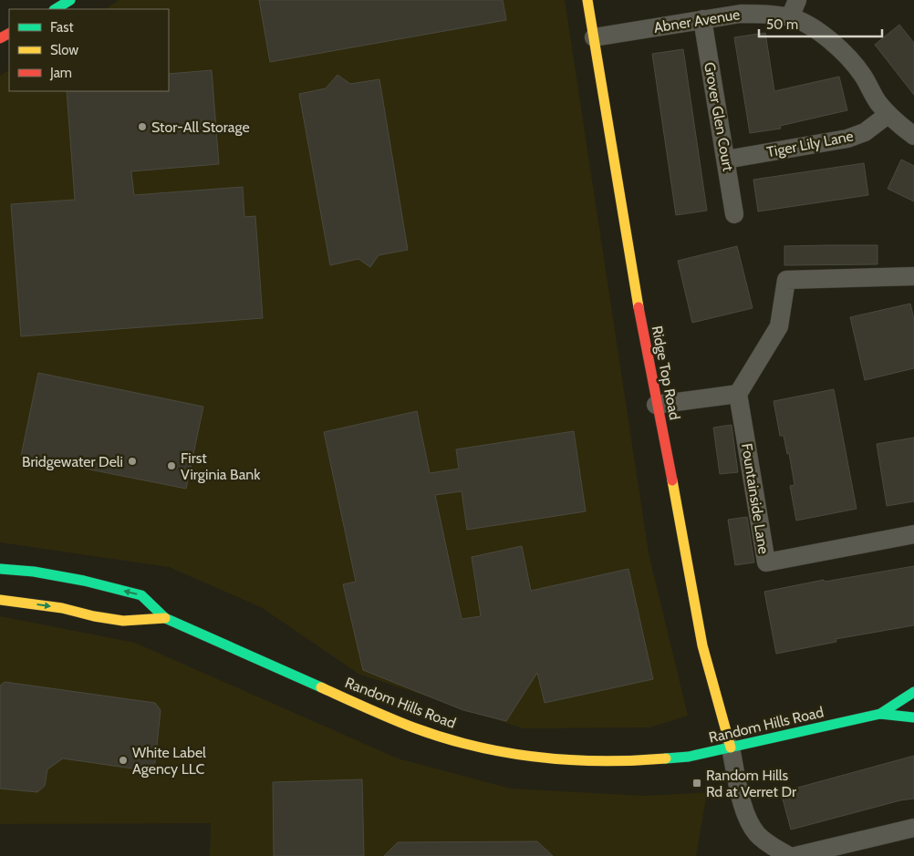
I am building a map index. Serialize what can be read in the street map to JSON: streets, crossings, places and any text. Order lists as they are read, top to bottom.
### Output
{
  "streets": {
    "street": [
      "Abner Avenue",
      "Grover Glen Court",
      "Tiger Lily Lane",
      "Ridge Top Road",
      "Fountainside Lane",
      "Random Hills Road"
    ]
  },
  "crossings": [
    ["Abner Avenue", "Grover Glen Court"],
    ["Abner Avenue", "Tiger Lily Lane"],
    ["Abner Avenue", "Ridge Top Road"],
    ["Grover Glen Court", "Tiger Lily Lane"],
    ["Ridge Top Road", "Random Hills Road"]
  ],
  "places": {
    "other": [
      "Stor-All Storage",
      "Bridgewater Deli",
      "First Virginia Bank",
      "White Label Agency LLC"
    ],
    "transit": ["Random Hills Rd at Verret Dr"]
  },
  "legend": ["Fast", "Slow", "Jam"],
  "scale_bar": "50 m"
}
